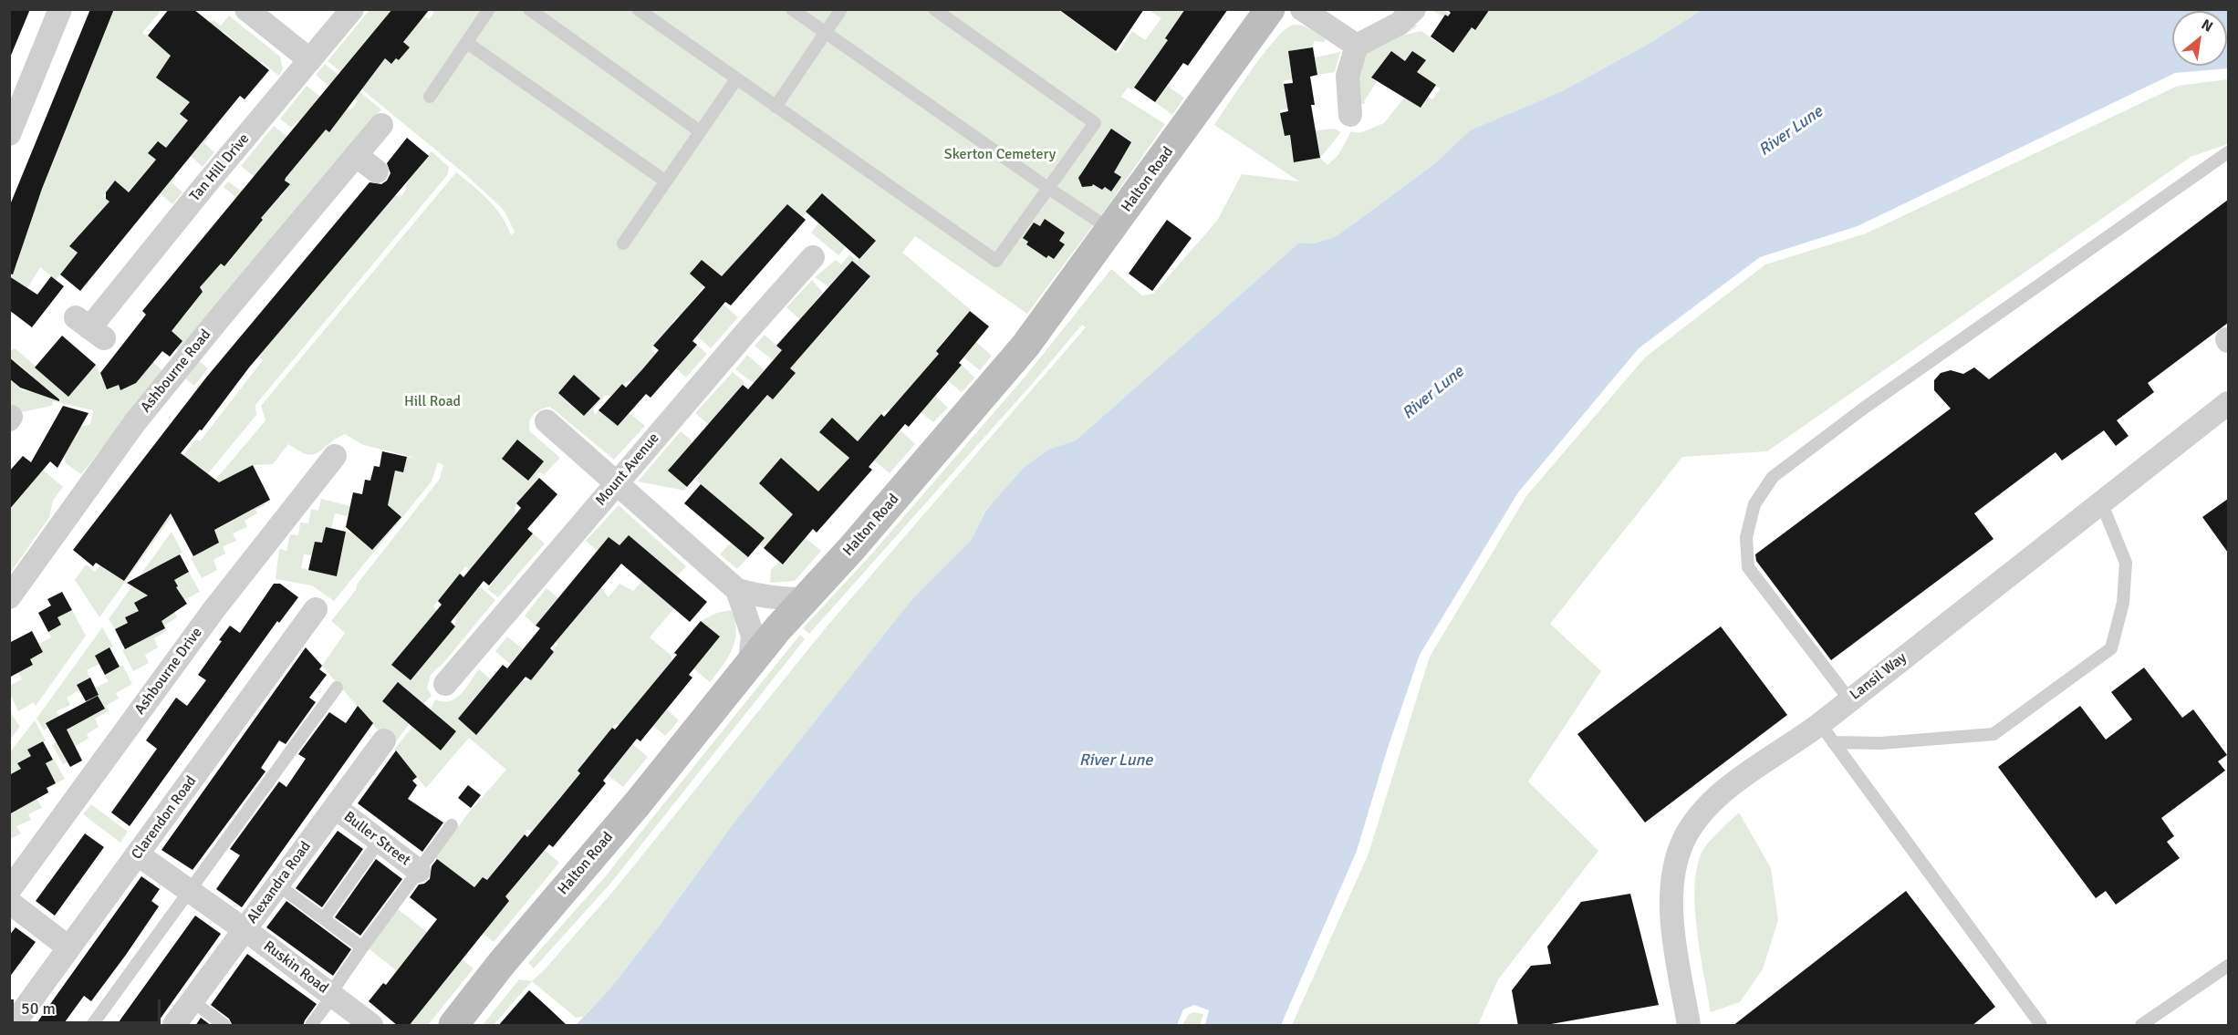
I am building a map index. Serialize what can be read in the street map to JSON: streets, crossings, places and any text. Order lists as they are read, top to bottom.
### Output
{
  "streets": {
    "street": [
      "Tan Hill Drive",
      "Halton Road",
      "Ashbourne Road",
      "Mount Avenue",
      "Ashbourne Drive",
      "Lansil Way",
      "Clarendon Road",
      "Buller Street",
      "Alexandra Road",
      "Ruskin Road"
    ]
  },
  "crossings": [
    ["Clarendon Road", "Ruskin Road"],
    ["Buller Street", "Alexandra Road"],
    ["Alexandra Road", "Ruskin Road"]
  ],
  "water": ["River Lune"],
  "parks": ["Skerton Cemetery", "Hill Road"],
  "scale_bar": "50 m",
  "north": "top right"
}
